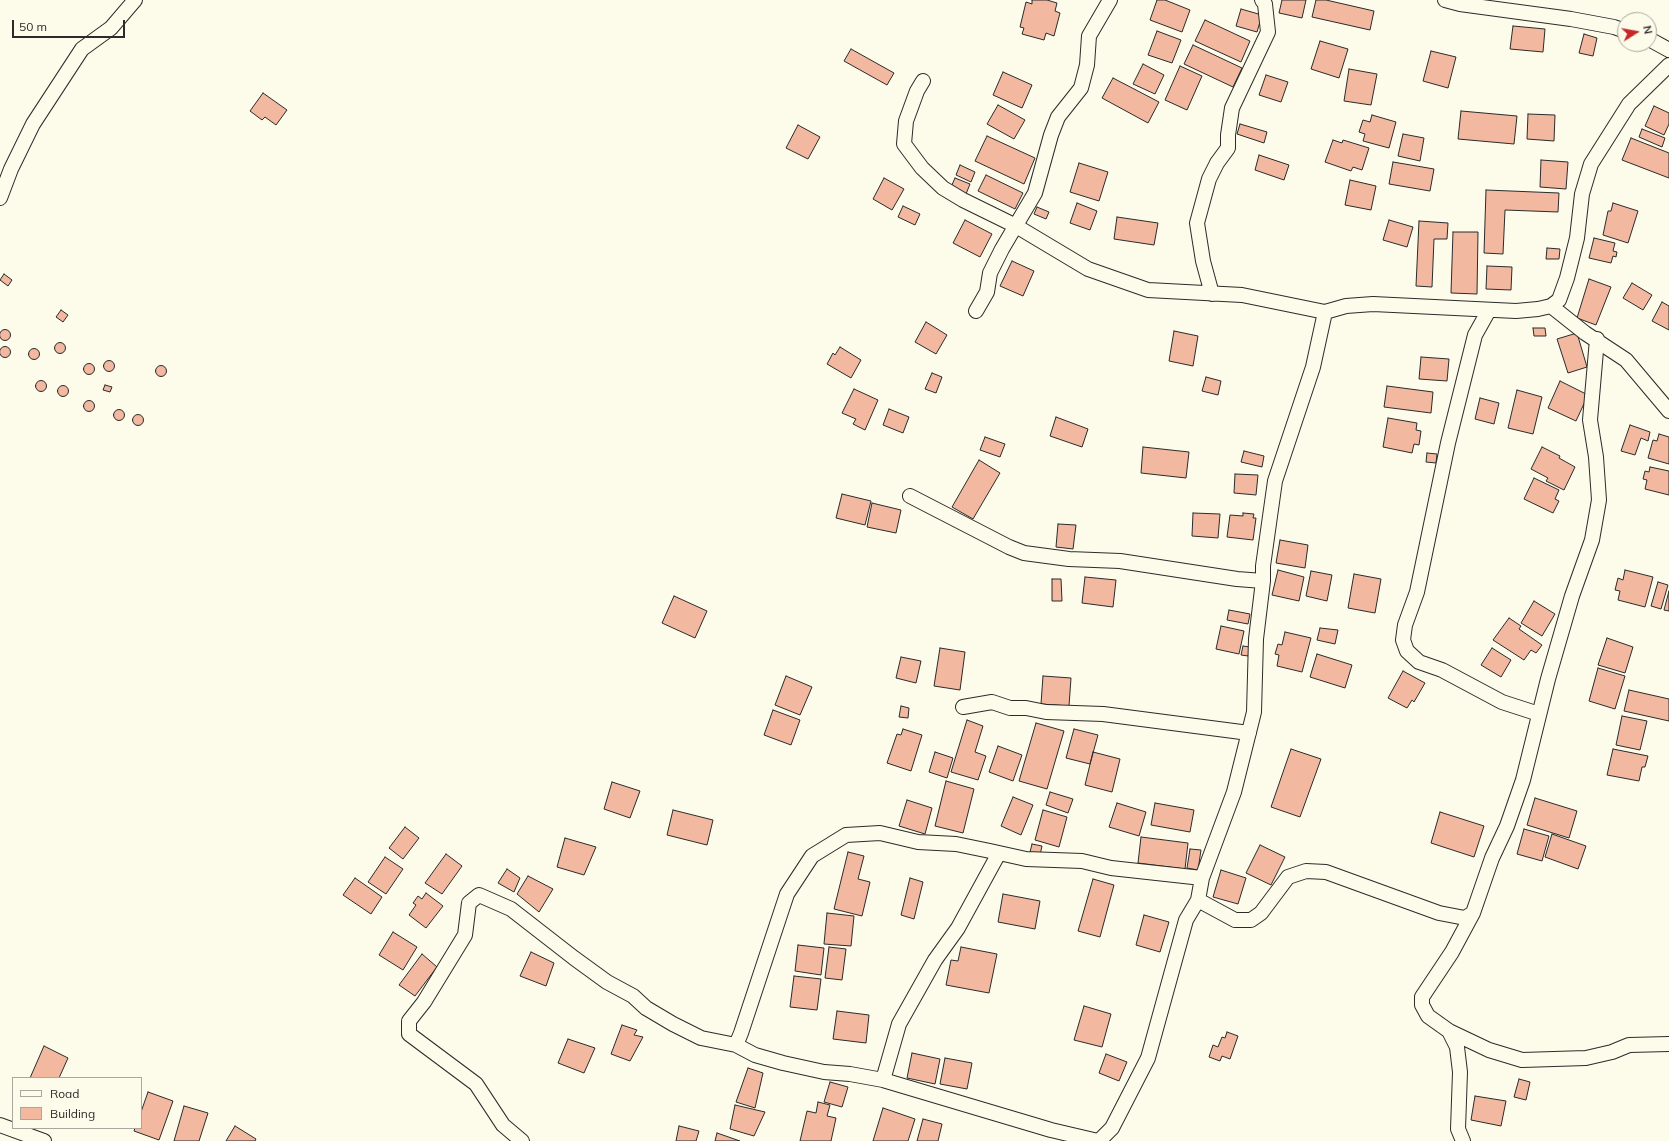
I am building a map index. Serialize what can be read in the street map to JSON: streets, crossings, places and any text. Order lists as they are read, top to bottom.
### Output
{
  "legend": ["Road", "Building"],
  "scale_bar": "50 m",
  "north": "right"
}
